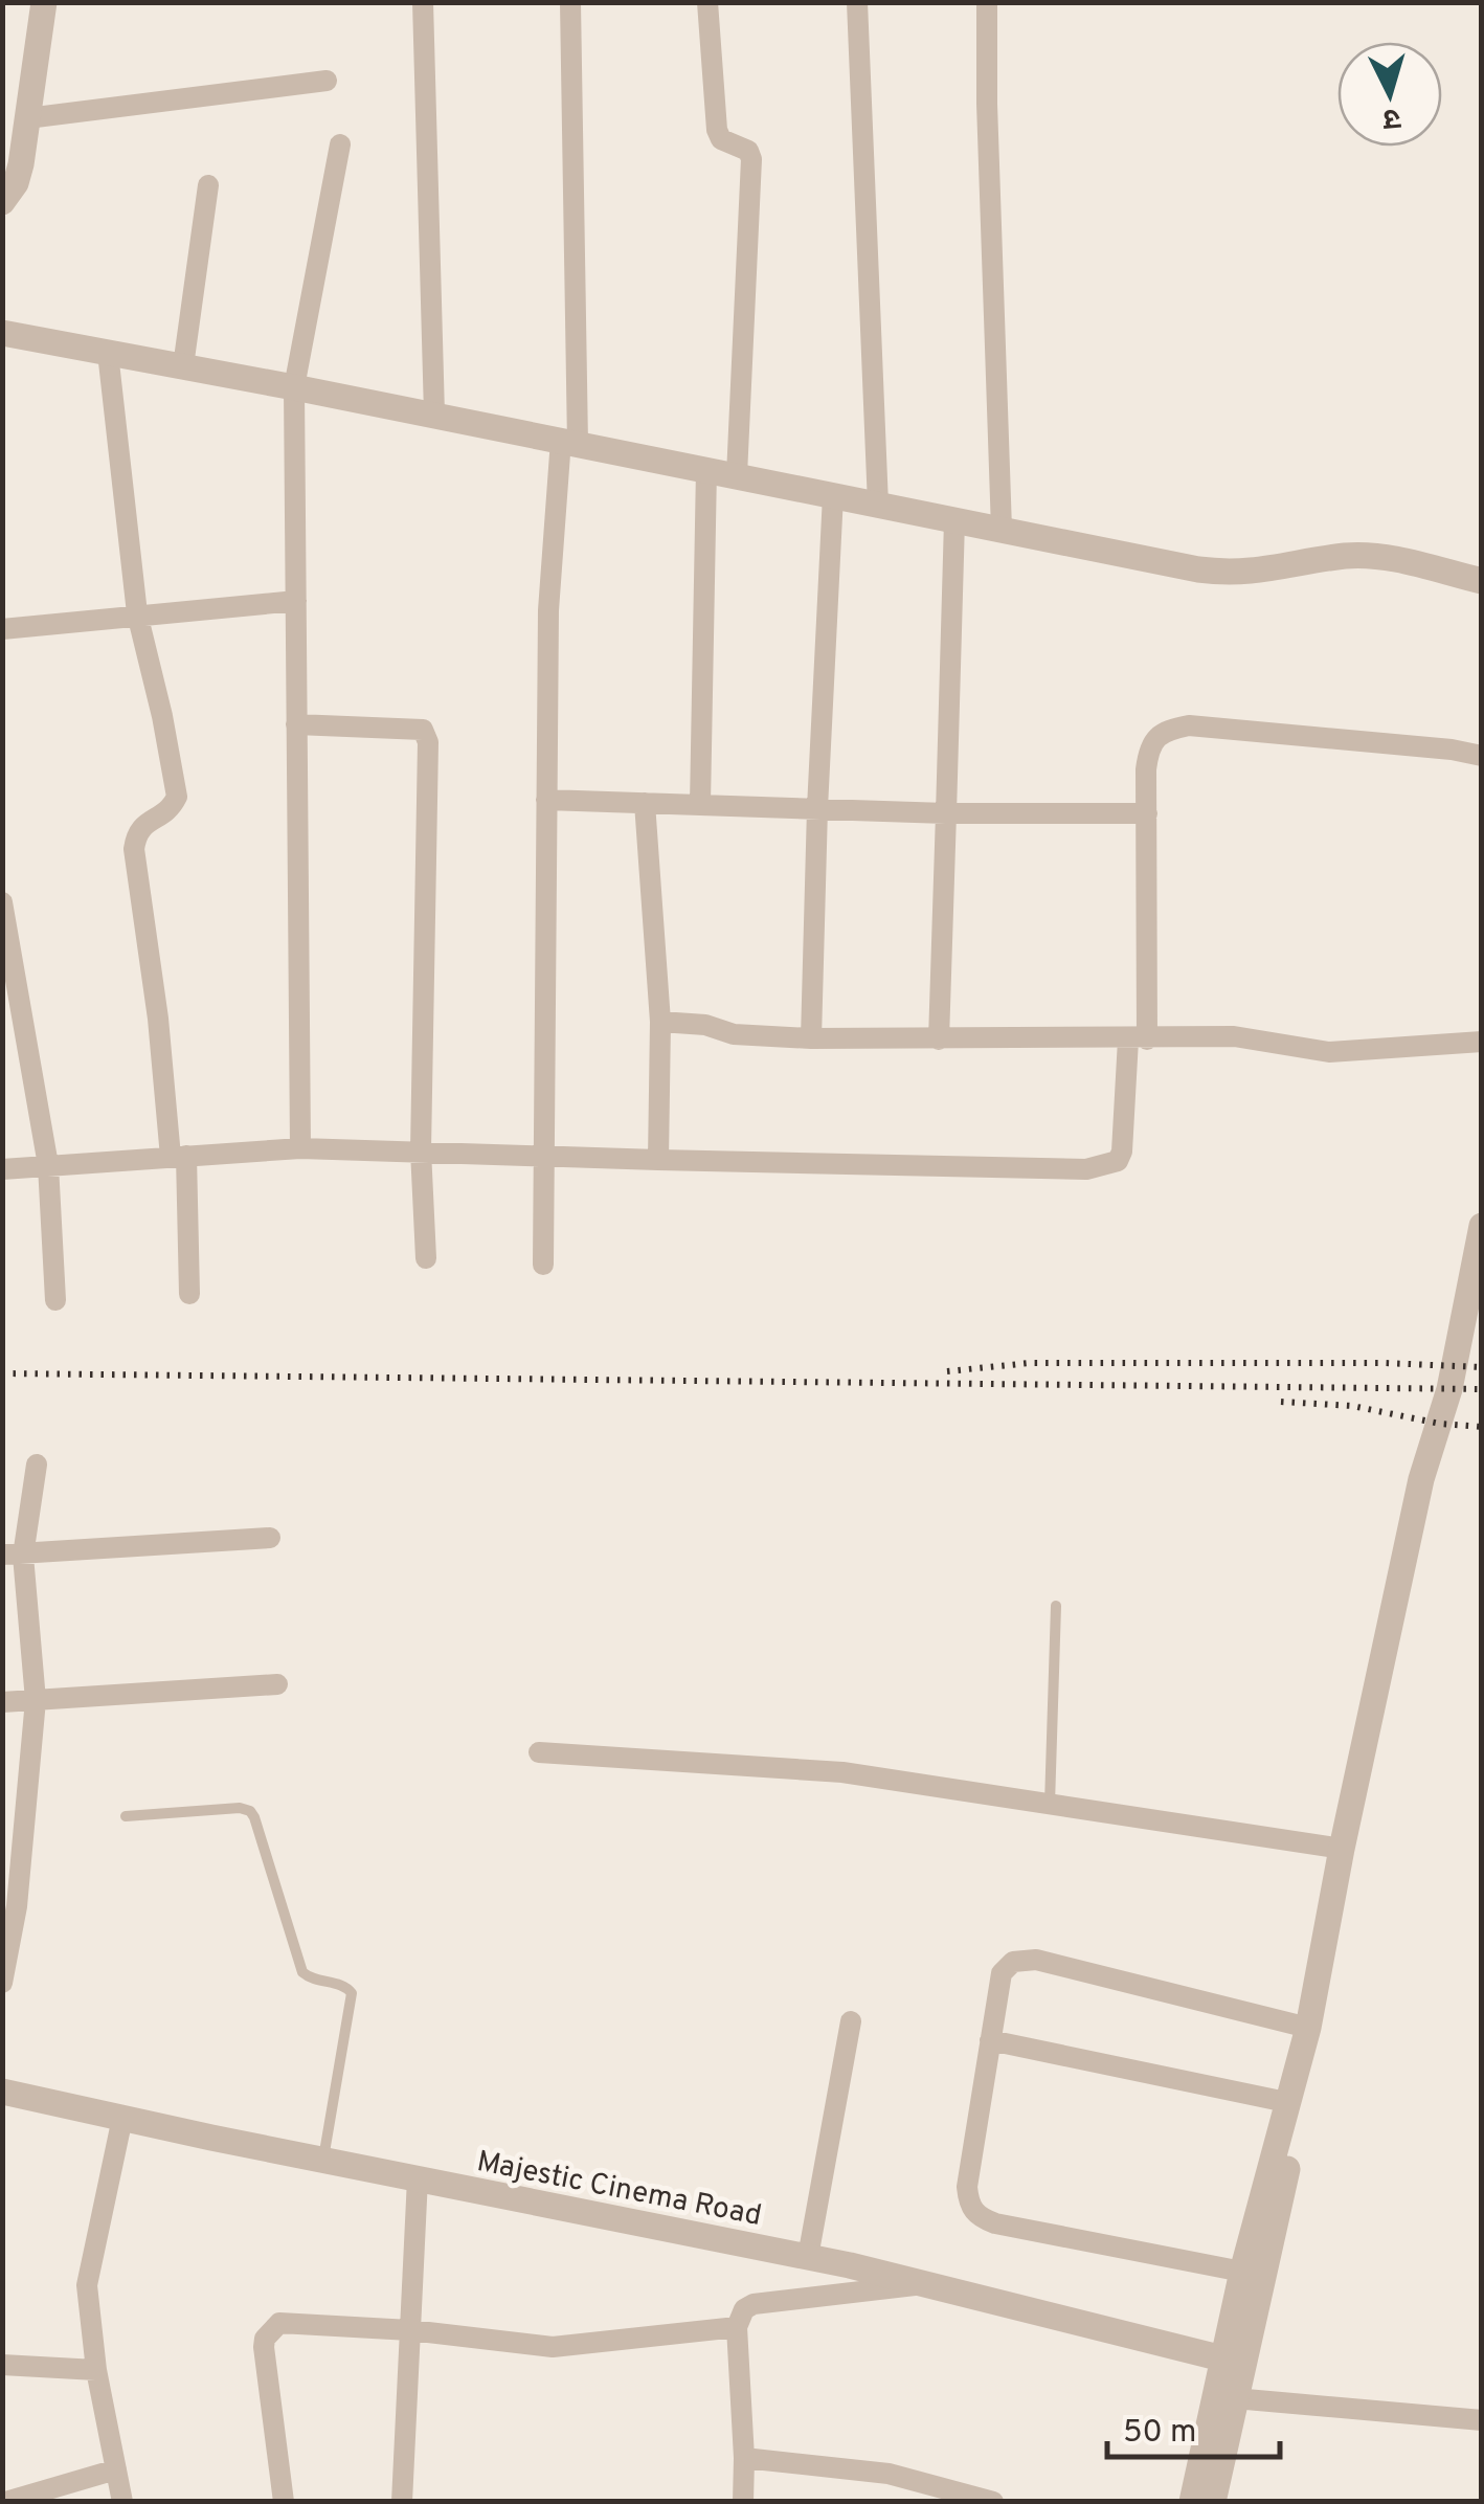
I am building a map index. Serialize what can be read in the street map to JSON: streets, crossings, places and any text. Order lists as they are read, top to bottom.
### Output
{
  "streets": {
    "street": ["Majestic Cinema Road"]
  },
  "scale_bar": "50 m",
  "north": "bottom"
}
